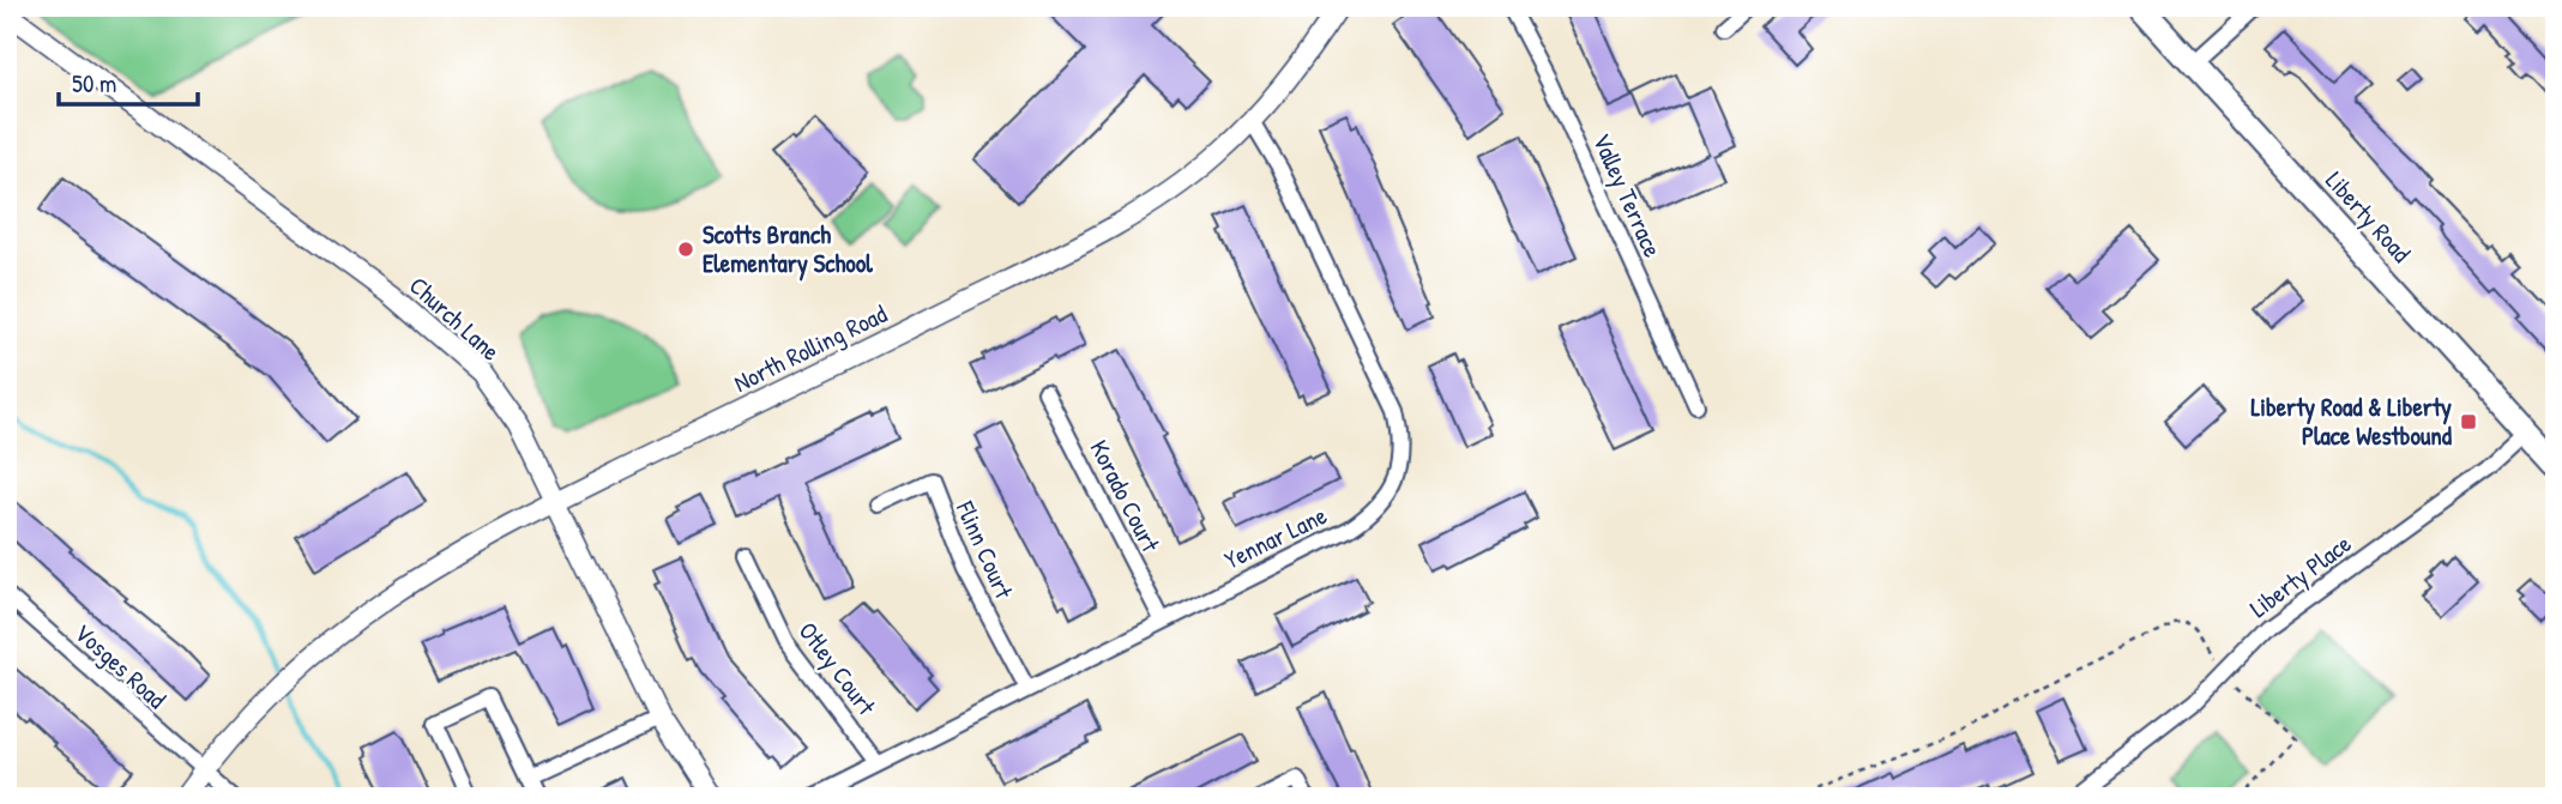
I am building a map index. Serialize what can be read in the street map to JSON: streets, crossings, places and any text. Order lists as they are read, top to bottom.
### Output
{
  "streets": {
    "main road": ["Liberty Road"],
    "street": [
      "Valley Terrace",
      "Church Lane",
      "North Rolling Road",
      "Korado Court",
      "Yennar Lane",
      "Flinn Court",
      "Liberty Place",
      "Vosges Road",
      "Otley Court"
    ]
  },
  "crossings": [
    ["Liberty Road", "Liberty Place"],
    ["Church Lane", "North Rolling Road"],
    ["North Rolling Road", "Yennar Lane"],
    ["North Rolling Road", "Vosges Road"],
    ["Korado Court", "Yennar Lane"],
    ["Yennar Lane", "Flinn Court"],
    ["Yennar Lane", "Otley Court"]
  ],
  "places": {
    "other": ["Scotts Branch Elementary School"],
    "transit": ["Liberty Road & Liberty Place Westbound"]
  },
  "scale_bar": "50 m"
}
